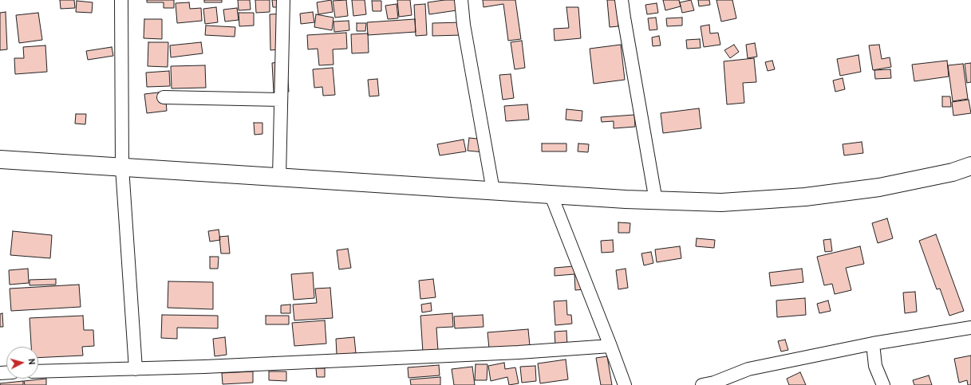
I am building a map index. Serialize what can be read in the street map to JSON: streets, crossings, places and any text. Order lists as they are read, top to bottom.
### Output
{
  "north": "right"
}
